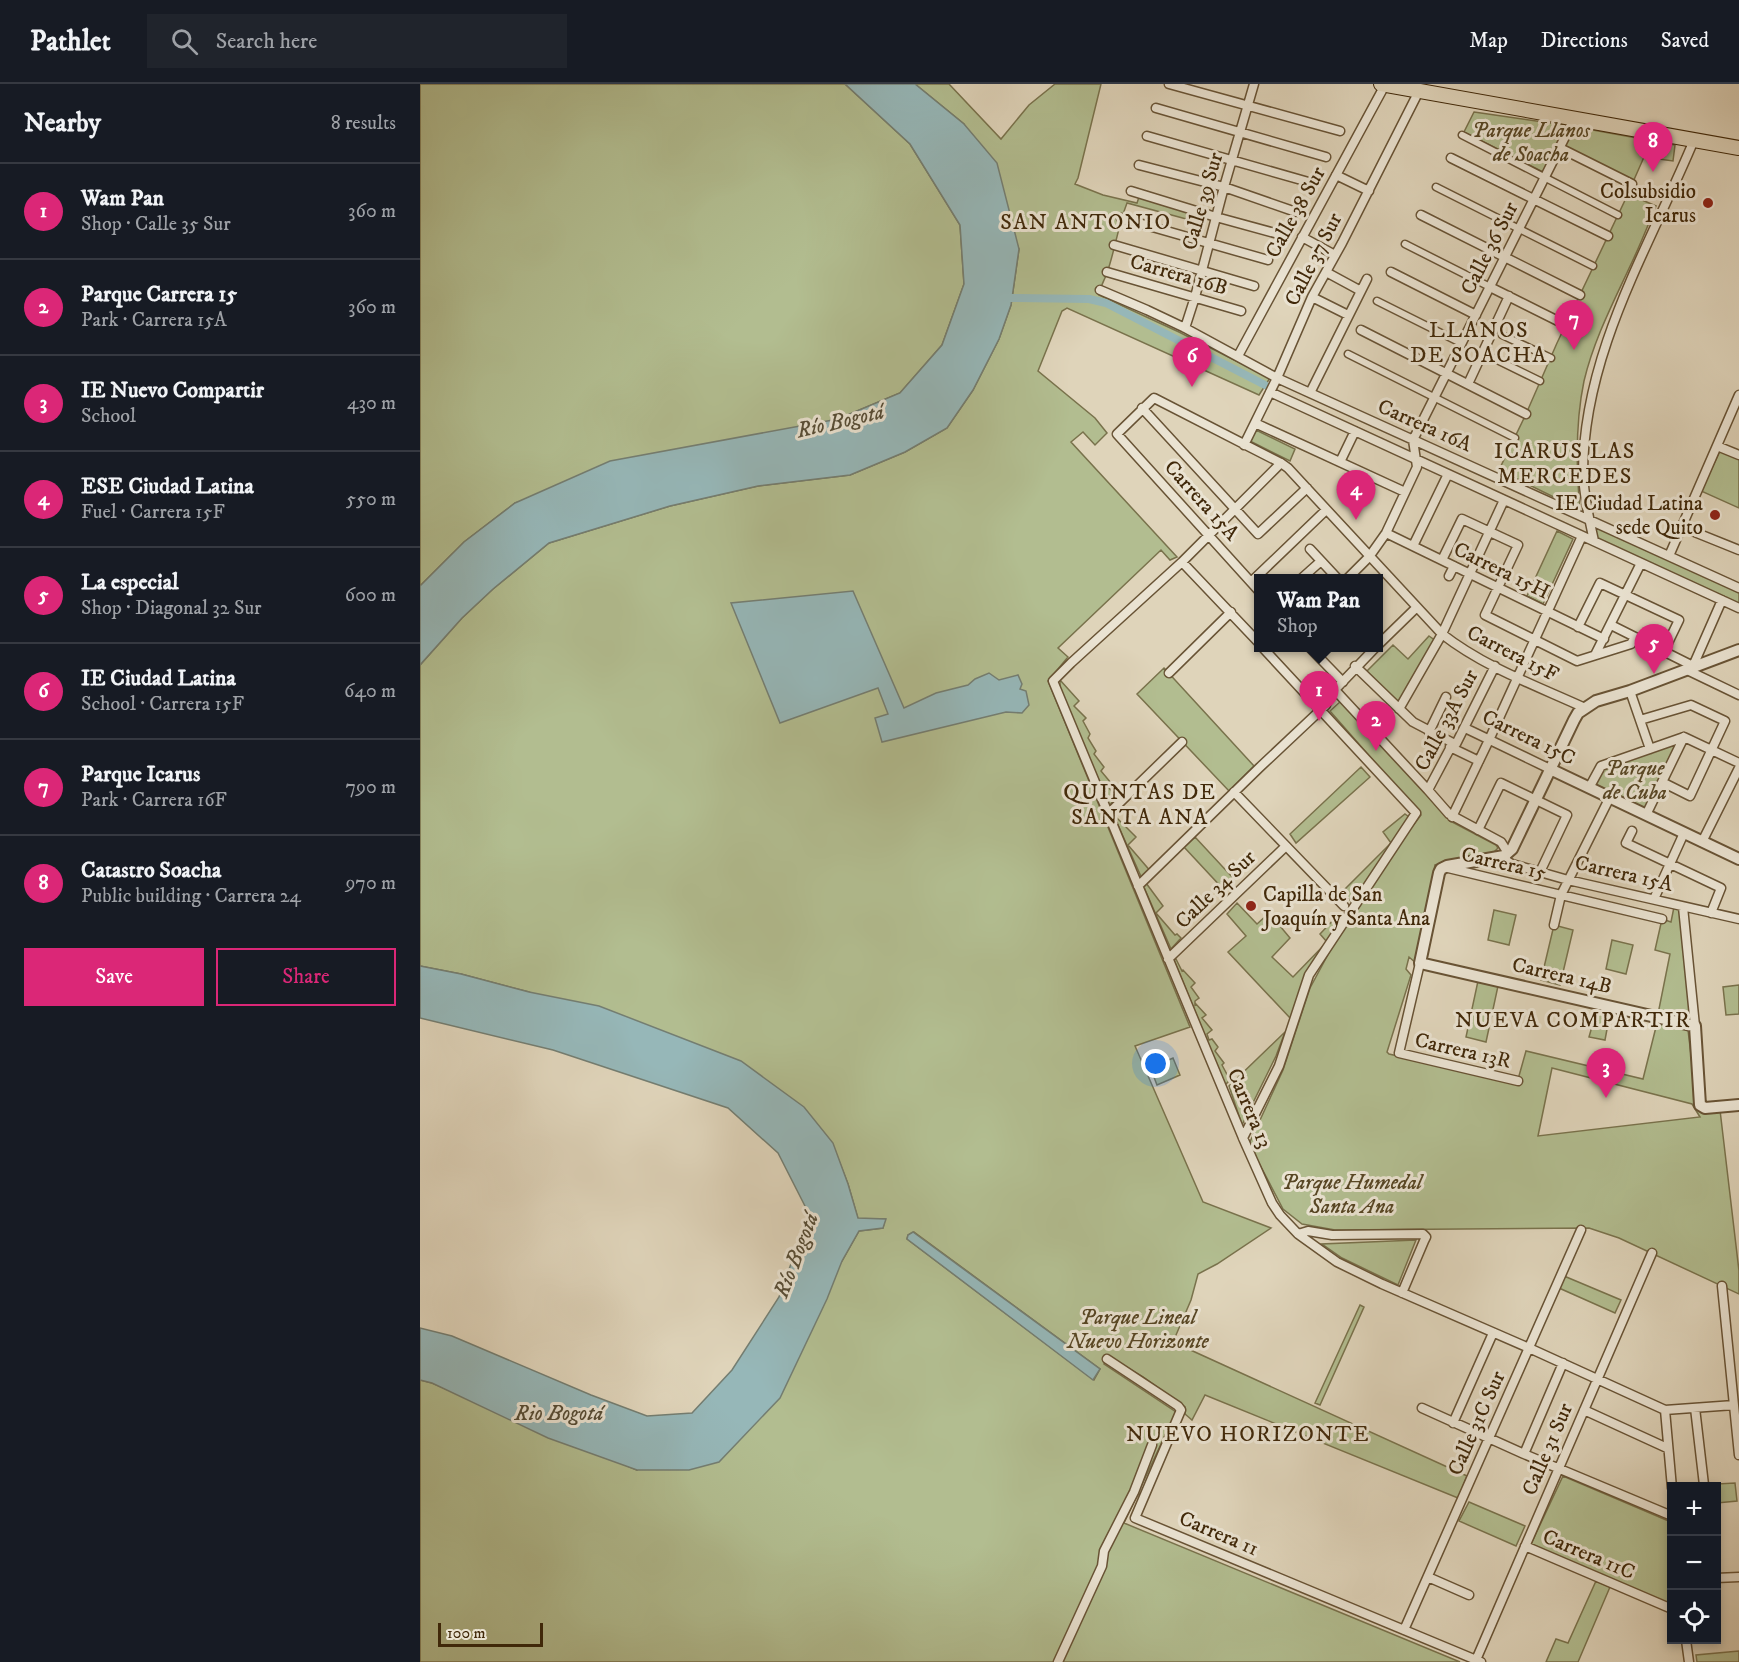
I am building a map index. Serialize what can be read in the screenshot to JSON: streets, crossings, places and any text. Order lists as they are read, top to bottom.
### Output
{
  "streets": {
    "street": [
      "Calle 39 Sur",
      "Calle 38 Sur",
      "Calle 36 Sur",
      "Calle 37 Sur",
      "Carrera 16B",
      "Carrera 16A",
      "Carrera 15A",
      "Carrera 15H",
      "Carrera 15F",
      "Calle 33A Sur",
      "Carrera 15C",
      "Carrera 15",
      "Calle 34 Sur",
      "Carrera 14B",
      "Carrera 13R",
      "Carrera 13",
      "Calle 31C Sur",
      "Calle 31 Sur",
      "Carrera 11",
      "Carrera 11C"
    ]
  },
  "crossings": [
    ["Calle 39 Sur", "Carrera 16B"],
    ["Calle 39 Sur", "Carrera 16A"],
    ["Calle 38 Sur", "Carrera 16A"],
    ["Calle 36 Sur", "Carrera 16A"],
    ["Calle 37 Sur", "Carrera 16A"],
    ["Calle 37 Sur", "Carrera 15F"],
    ["Carrera 15A", "Carrera 15F"],
    ["Carrera 15A", "Calle 33A Sur"],
    ["Carrera 15F", "Calle 33A Sur"],
    ["Calle 33A Sur", "Carrera 15C"],
    ["Calle 34 Sur", "Carrera 13"],
    ["Carrera 14B", "Carrera 13R"],
    ["Carrera 13", "Calle 31C Sur"],
    ["Carrera 13", "Calle 31 Sur"],
    ["Calle 31C Sur", "Carrera 11"],
    ["Calle 31 Sur", "Carrera 11"],
    ["Calle 31 Sur", "Carrera 11C"]
  ],
  "districts": [
    "SAN ANTONIO",
    "LLANOS DE SOACHA",
    "ICARUS LAS MERCEDES",
    "QUINTAS DE SANTA ANA",
    "NUEVA COMPARTIR",
    "NUEVO HORIZONTE"
  ],
  "water": ["Río Bogotá", "Rio Bogotá"],
  "parks": [
    "Parque Llanos de Soacha",
    "Parque de Cuba",
    "Parque Humedal Santa Ana",
    "Parque Lineal Nuevo Horizonte"
  ],
  "places": ["Colsubsidio Icarus", "IE Ciudad Latina sede Quito", "Capilla de San Joaquín y Santa Ana"],
  "scale_bar": "100 m",
  "page": {
    "header": "Pathlet",
    "search": "Search here",
    "nav": ["Map", "Directions", "Saved"],
    "heading": ["Nearby", "8 results"],
    "pins": [
      "8",
      "7",
      "6",
      "4",
      "5",
      "1",
      "2",
      "3"
    ],
    "list": [
      {
        "mark": "1",
        "name": "Wam Pan",
        "note": "Shop · Calle 35 Sur",
        "value": "360 m"
      },
      {
        "mark": "2",
        "name": "Parque Carrera 15",
        "note": "Park · Carrera 15A",
        "value": "360 m"
      },
      {
        "mark": "3",
        "name": "IE Nuevo Compartir",
        "note": "School",
        "value": "430 m"
      },
      {
        "mark": "4",
        "name": "ESE Ciudad Latina",
        "note": "Fuel · Carrera 15F",
        "value": "550 m"
      },
      {
        "mark": "5",
        "name": "La especial",
        "note": "Shop · Diagonal 32 Sur",
        "value": "600 m"
      },
      {
        "mark": "6",
        "name": "IE Ciudad Latina",
        "note": "School · Carrera 15F",
        "value": "640 m"
      },
      {
        "mark": "7",
        "name": "Parque Icarus",
        "note": "Park · Carrera 16F",
        "value": "790 m"
      },
      {
        "mark": "8",
        "name": "Catastro Soacha",
        "note": "Public building · Carrera 24",
        "value": "970 m"
      }
    ],
    "popup": ["Wam Pan", "Shop"],
    "buttons": ["Save", "Share"],
    "map_buttons": ["+", "−"],
    "scale": "100 m"
  }
}
